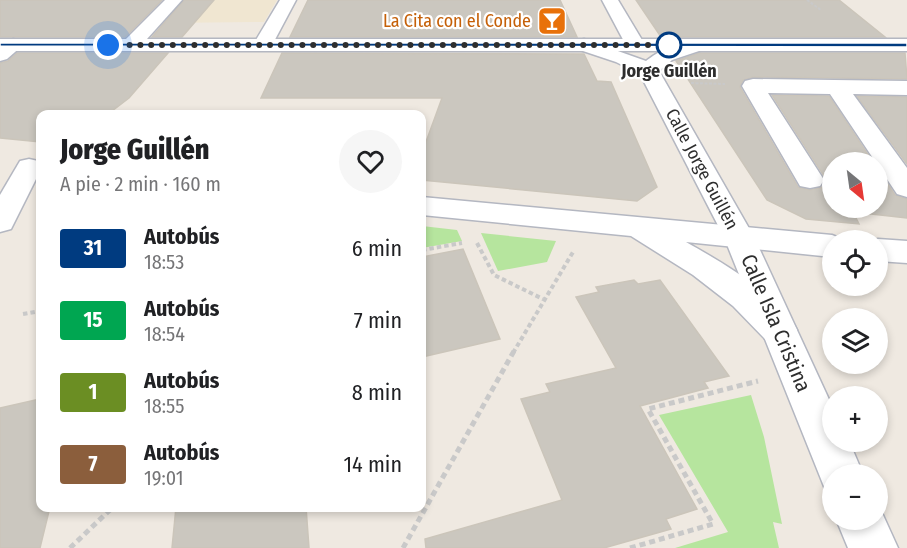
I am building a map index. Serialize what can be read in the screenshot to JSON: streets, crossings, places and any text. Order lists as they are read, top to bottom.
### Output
{
  "streets": {
    "street": ["Calle Jorge Guillén", "Calle Isla Cristina"]
  },
  "crossings": [
    ["Calle Jorge Guillén", "Calle Isla Cristina"]
  ],
  "places": {
    "bar": ["La Cita con el Conde"],
    "other": ["Jorge Guillén"]
  },
  "lines": ["bus line 31"],
  "north": "bottom right",
  "page": {
    "heading": ["Jorge Guillén", "A pie · 2 min · 160 m"],
    "map_buttons": ["+", "−"],
    "list": [
      {
        "mark": "31",
        "name": "Autobús",
        "note": "18:53",
        "value": "6 min"
      },
      {
        "mark": "15",
        "name": "Autobús",
        "note": "18:54",
        "value": "7 min"
      },
      {
        "mark": "1",
        "name": "Autobús",
        "note": "18:55",
        "value": "8 min"
      },
      {
        "mark": "7",
        "name": "Autobús",
        "note": "19:01",
        "value": "14 min"
      }
    ]
  }
}
